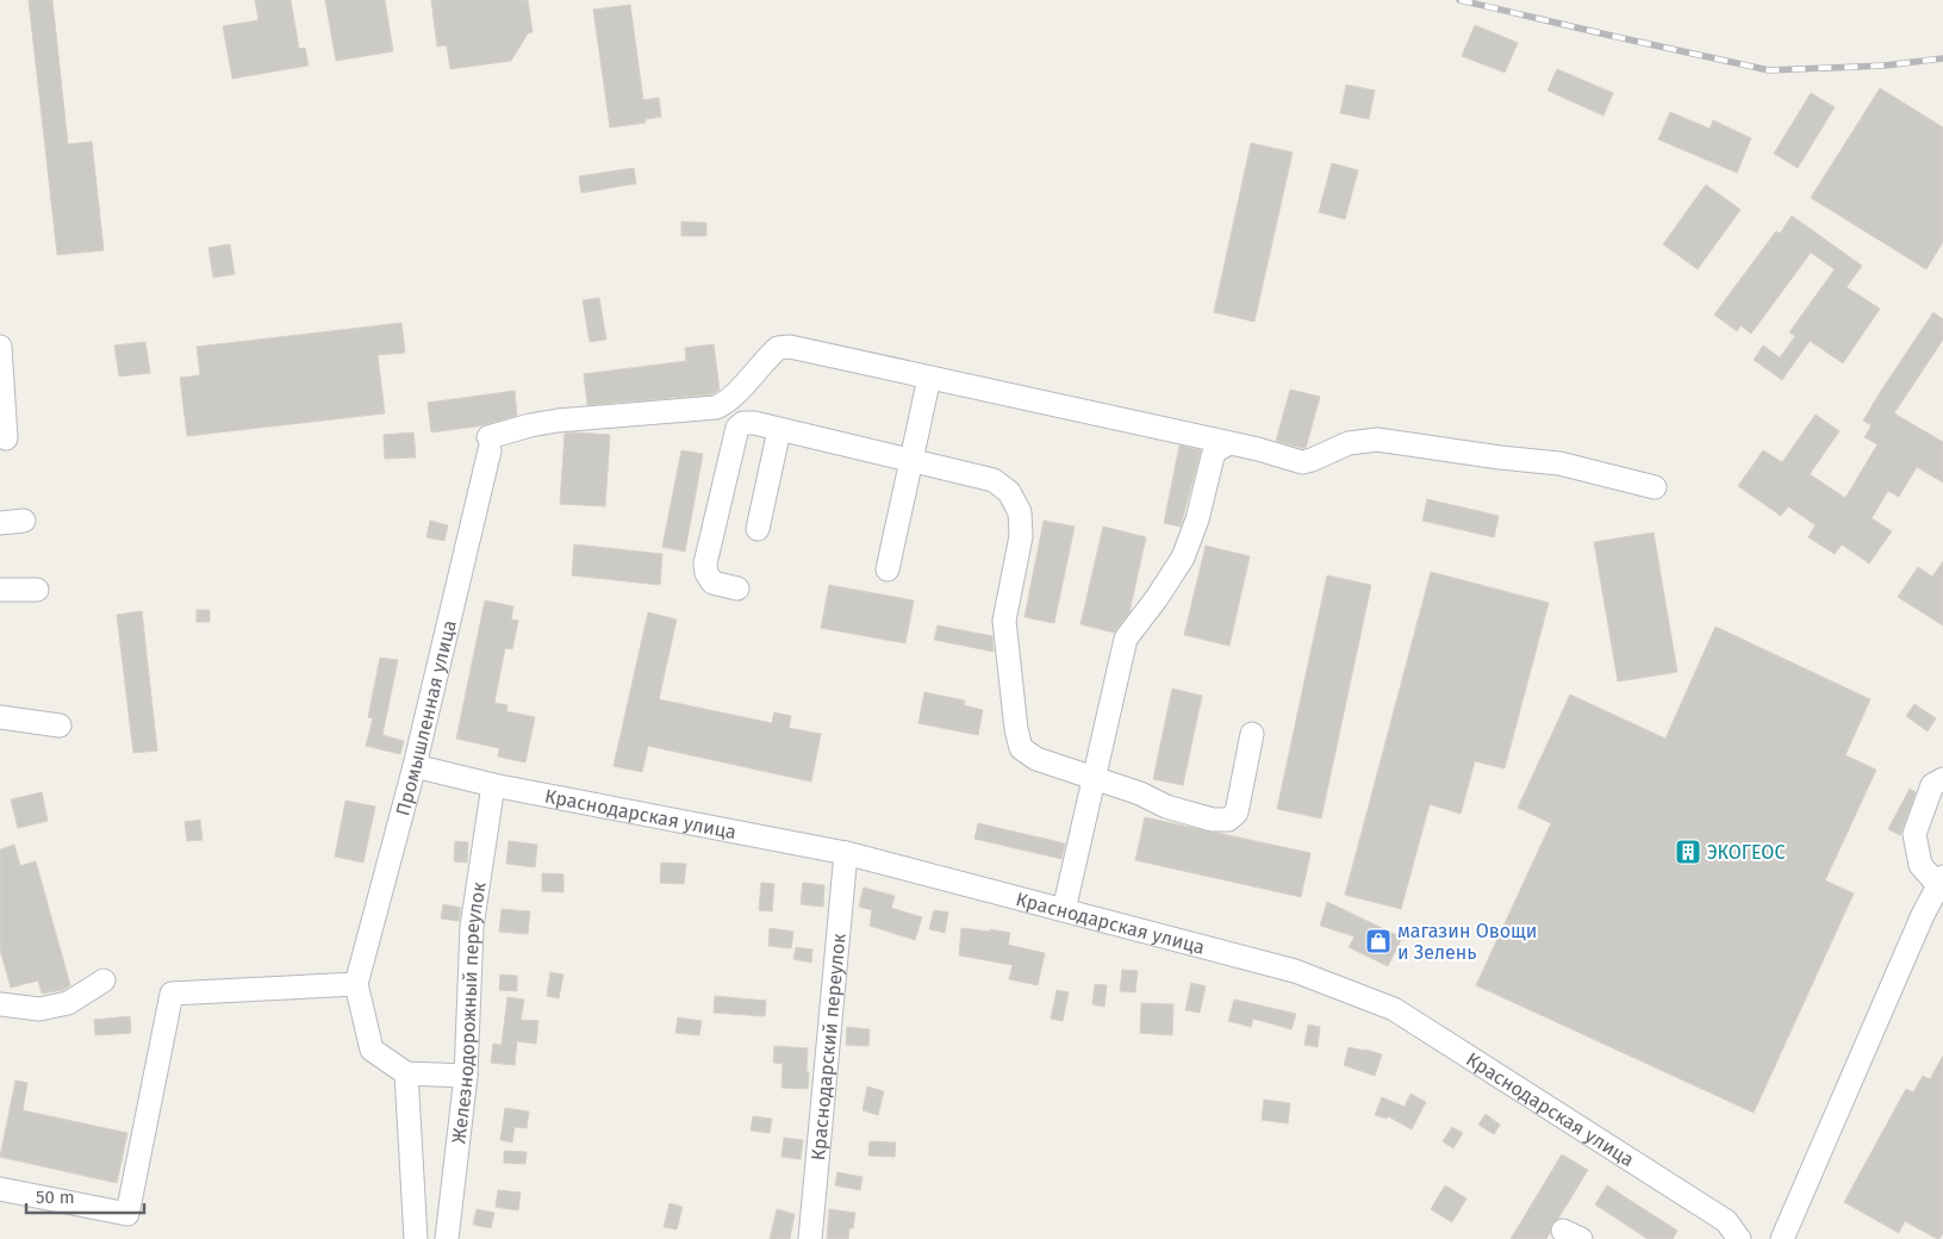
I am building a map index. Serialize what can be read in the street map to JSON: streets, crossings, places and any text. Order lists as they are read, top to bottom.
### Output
{
  "streets": {
    "street": [
      "Промышленная улица",
      "Краснодарская улица",
      "Железнодорожный переулок",
      "Краснодарский переулок"
    ]
  },
  "crossings": [
    ["Промышленная улица", "Краснодарская улица"],
    ["Краснодарская улица", "Железнодорожный переулок"],
    ["Краснодарская улица", "Краснодарский переулок"]
  ],
  "places": {
    "building": ["ЭКОГЕОС"],
    "shop": ["магазин Овощи и Зелень"]
  },
  "scale_bar": "50 m"
}
